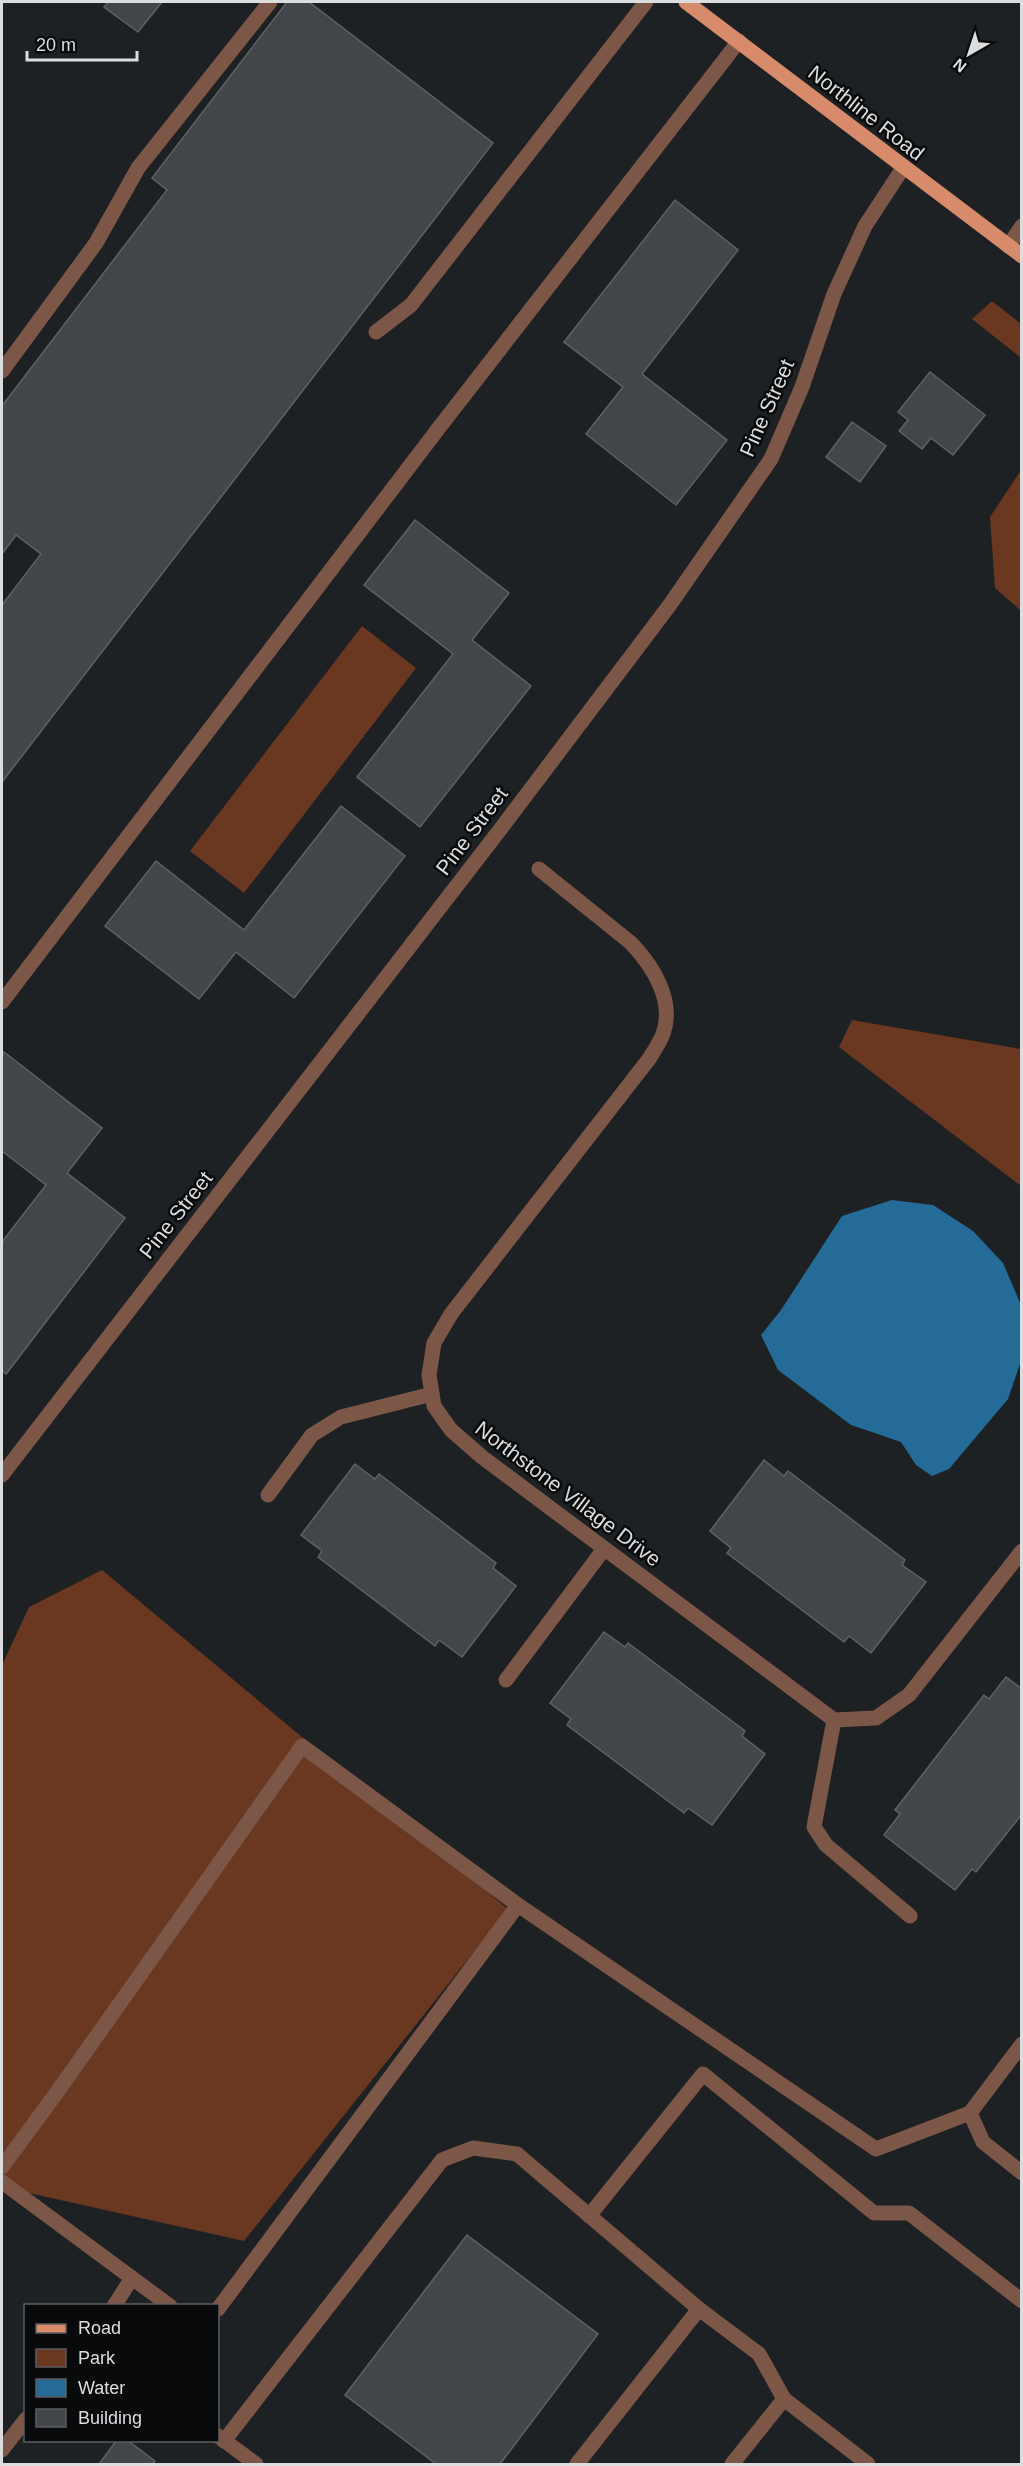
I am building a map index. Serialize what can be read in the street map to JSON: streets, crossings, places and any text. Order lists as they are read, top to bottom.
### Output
{
  "streets": {
    "main road": ["Northline Road"],
    "street": ["Pine Street", "Northstone Village Drive"]
  },
  "crossings": [
    ["Northline Road", "Pine Street"]
  ],
  "legend": [
    "Road",
    "Park",
    "Water",
    "Building"
  ],
  "scale_bar": "20 m",
  "north": "bottom left"
}
